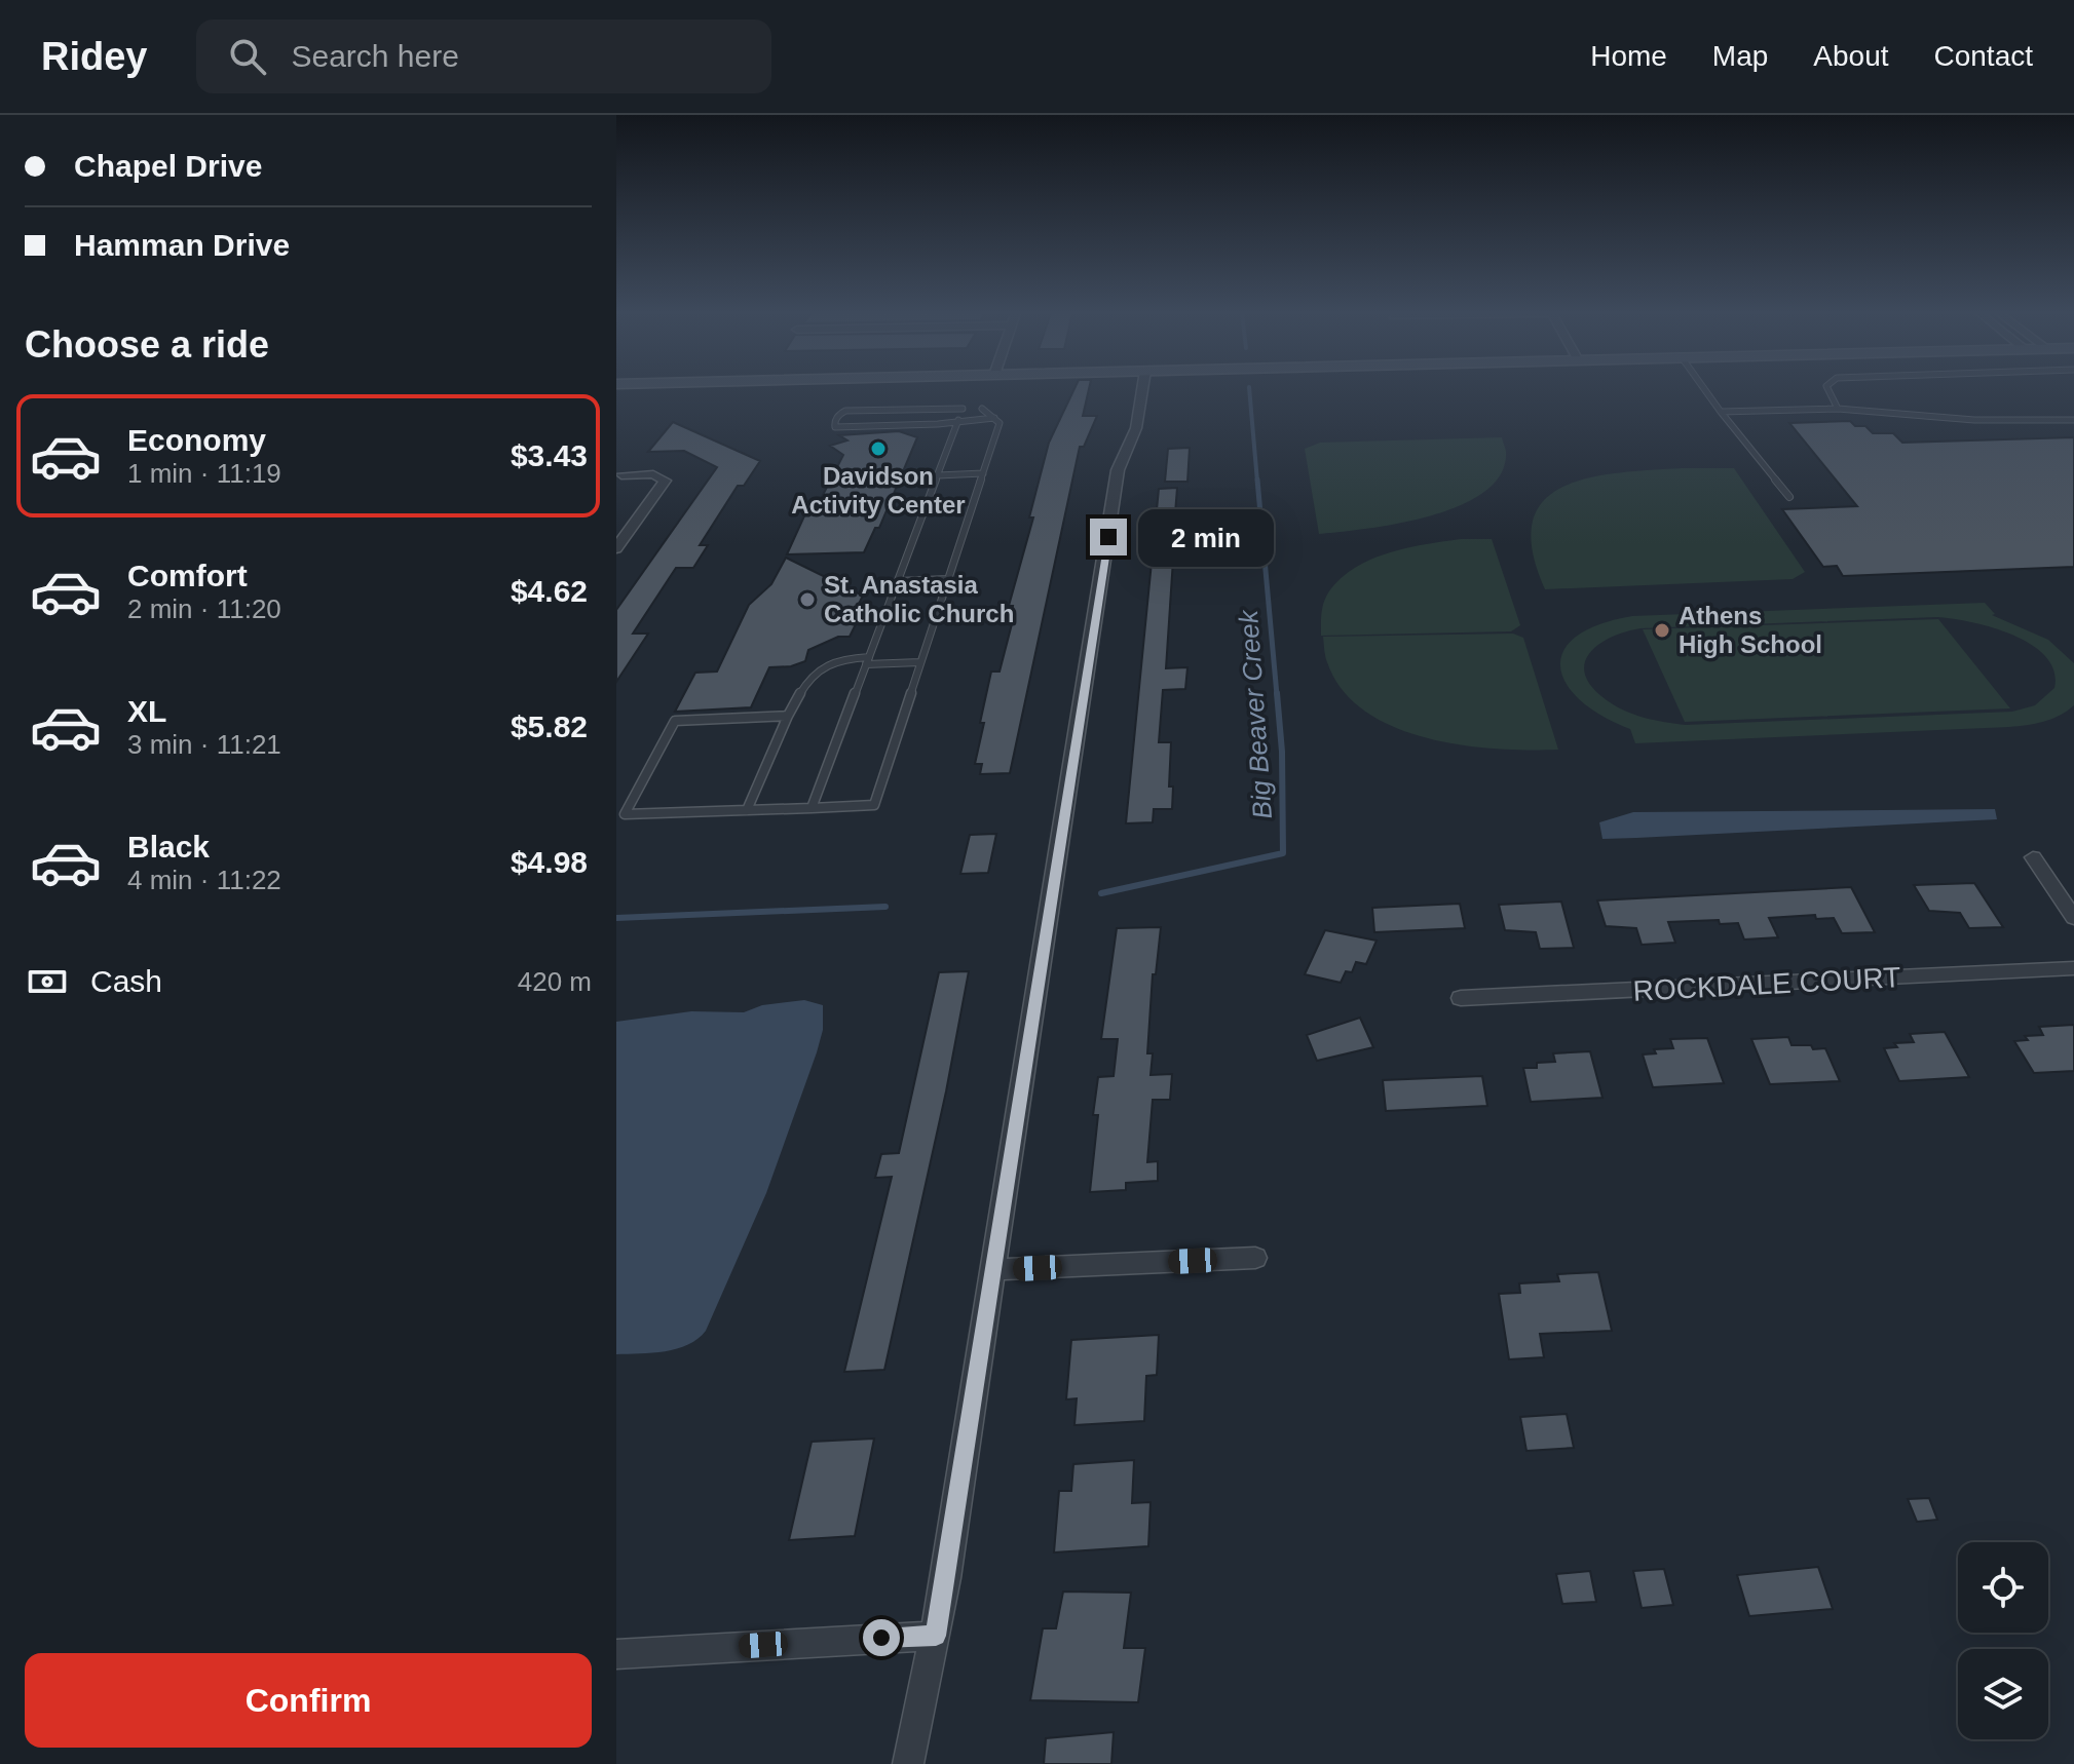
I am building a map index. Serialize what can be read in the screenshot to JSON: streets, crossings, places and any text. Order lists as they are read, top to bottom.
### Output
{
  "streets": {
    "street": ["ROCKDALE COURT"]
  },
  "water": ["Big Beaver Creek"],
  "places": ["Davidson Activity Center", "St. Anastasia Catholic Church", "Athens High School"],
  "page": {
    "header": "Ridey",
    "search": "Search here",
    "nav": [
      "Home",
      "Map",
      "About",
      "Contact"
    ],
    "banner": ["Chapel Drive", "Hamman Drive"],
    "heading": "Choose a ride",
    "list": [
      {
        "name": "Economy",
        "note": "1 min · 11:19",
        "value": "$3.43"
      },
      {
        "name": "Comfort",
        "note": "2 min · 11:20",
        "value": "$4.62"
      },
      {
        "name": "XL",
        "note": "3 min · 11:21",
        "value": "$5.82"
      },
      {
        "name": "Black",
        "note": "4 min · 11:22",
        "value": "$4.98"
      }
    ],
    "bubble": "2 min",
    "pay": ["Cash", "420 m"],
    "buttons": "Confirm"
  }
}
